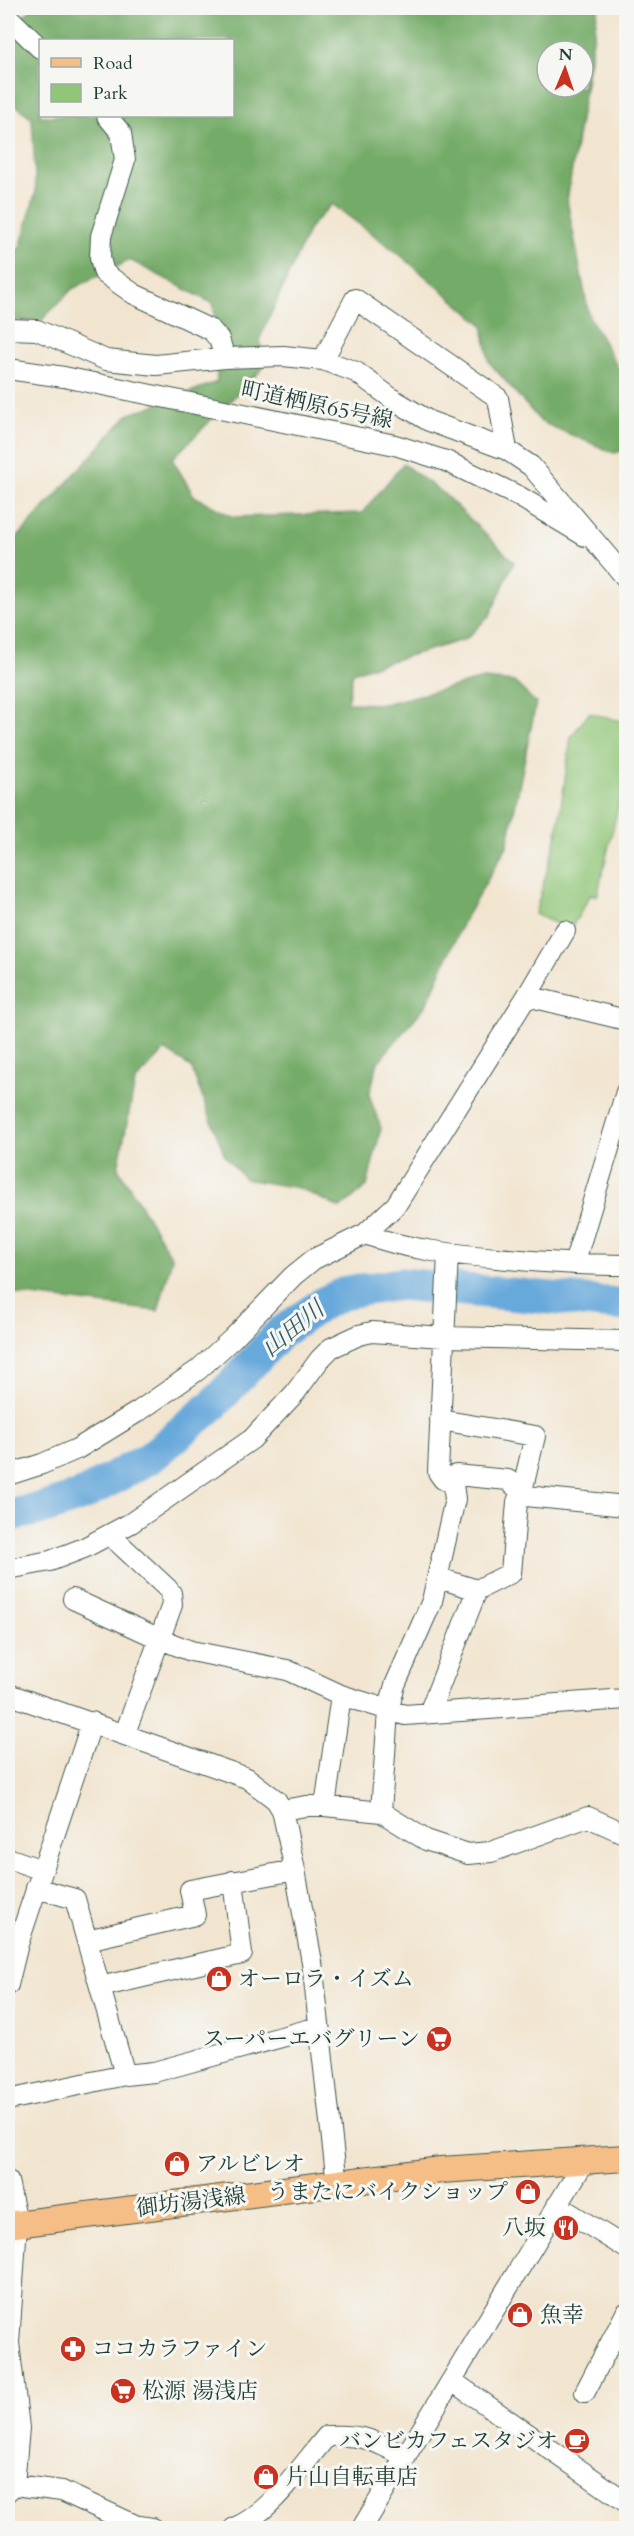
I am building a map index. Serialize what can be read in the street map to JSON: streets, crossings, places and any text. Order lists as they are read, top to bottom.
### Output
{
  "streets": {
    "main road": ["御坊湯浅線"],
    "street": ["町道栖原65号線"]
  },
  "water": ["山田川"],
  "places": {
    "shop": [
      "オーロラ・イズム",
      "アルビレオ",
      "うまたにバイクショップ",
      "魚幸",
      "片山自転車店"
    ],
    "supermarket": ["スーパーエバグリーン", "松源 湯浅店"],
    "restaurant": ["八坂"],
    "pharmacy": ["ココカラファイン"],
    "cafe": ["バンビカフェスタジオ"]
  },
  "legend": ["Road", "Park"],
  "north": "top"
}
